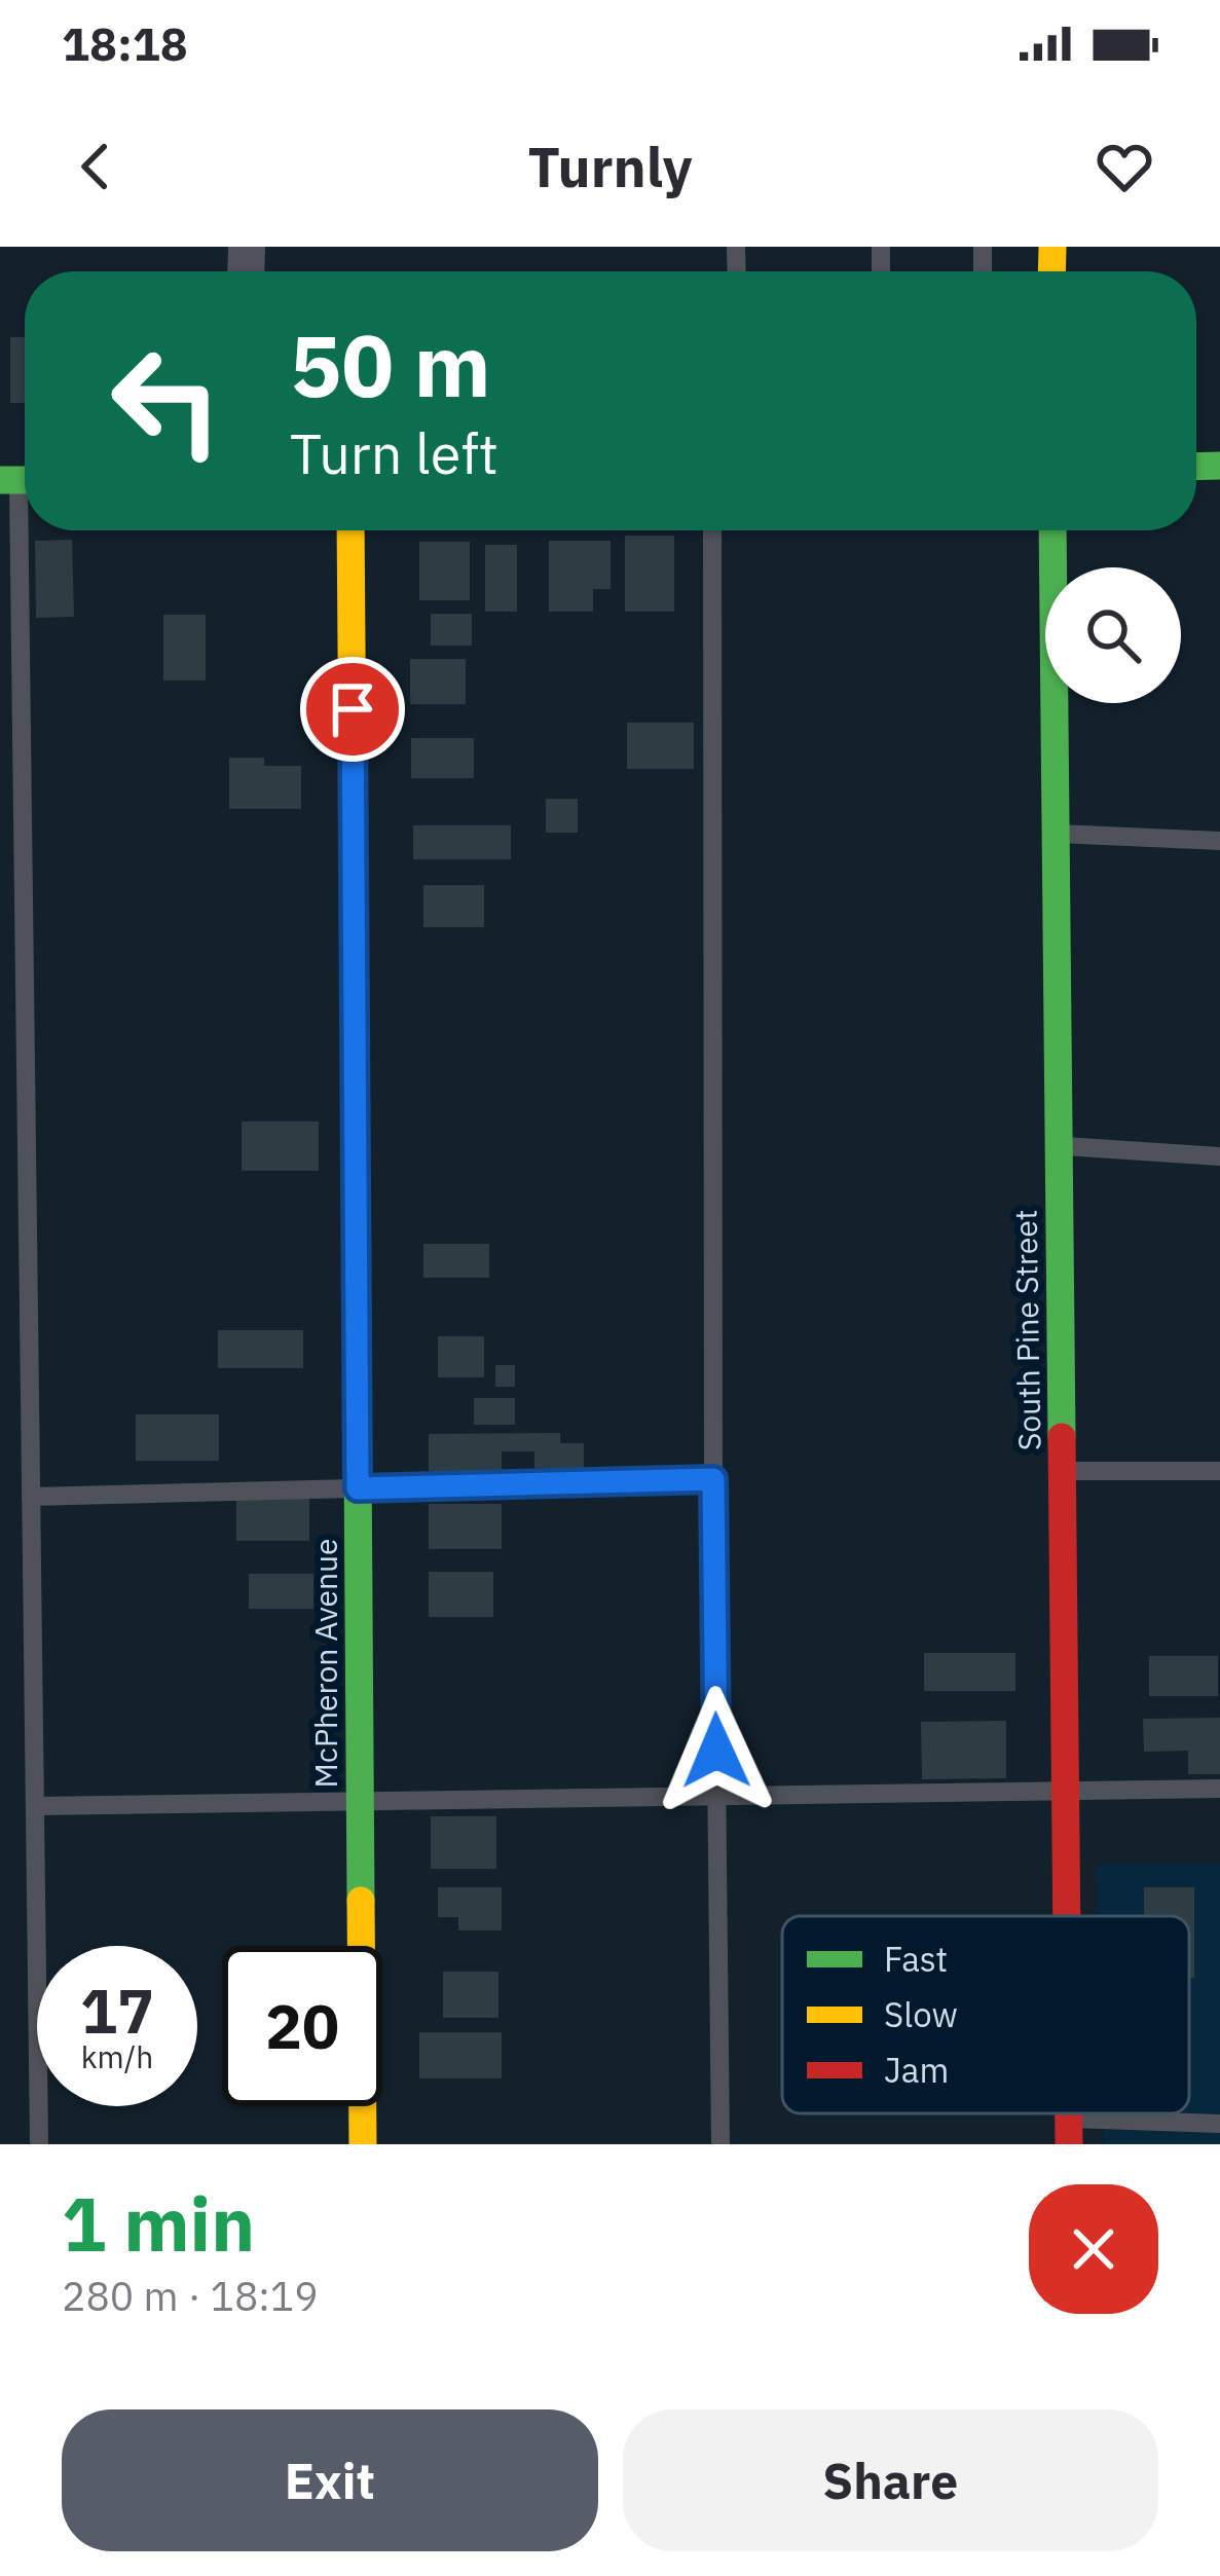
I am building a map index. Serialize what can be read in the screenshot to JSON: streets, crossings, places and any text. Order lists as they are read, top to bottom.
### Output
{
  "streets": {
    "street": ["South Pine Street", "McPheron Avenue"]
  },
  "legend": ["Fast", "Slow", "Jam"],
  "page": {
    "status": "18:18",
    "header": "Turnly",
    "turn": ["50 m", "Turn left"],
    "speed": "17 km/h",
    "limit": "20",
    "heading": ["1 min", "280 m · 18:19"],
    "buttons": ["Exit", "Share"]
  }
}
